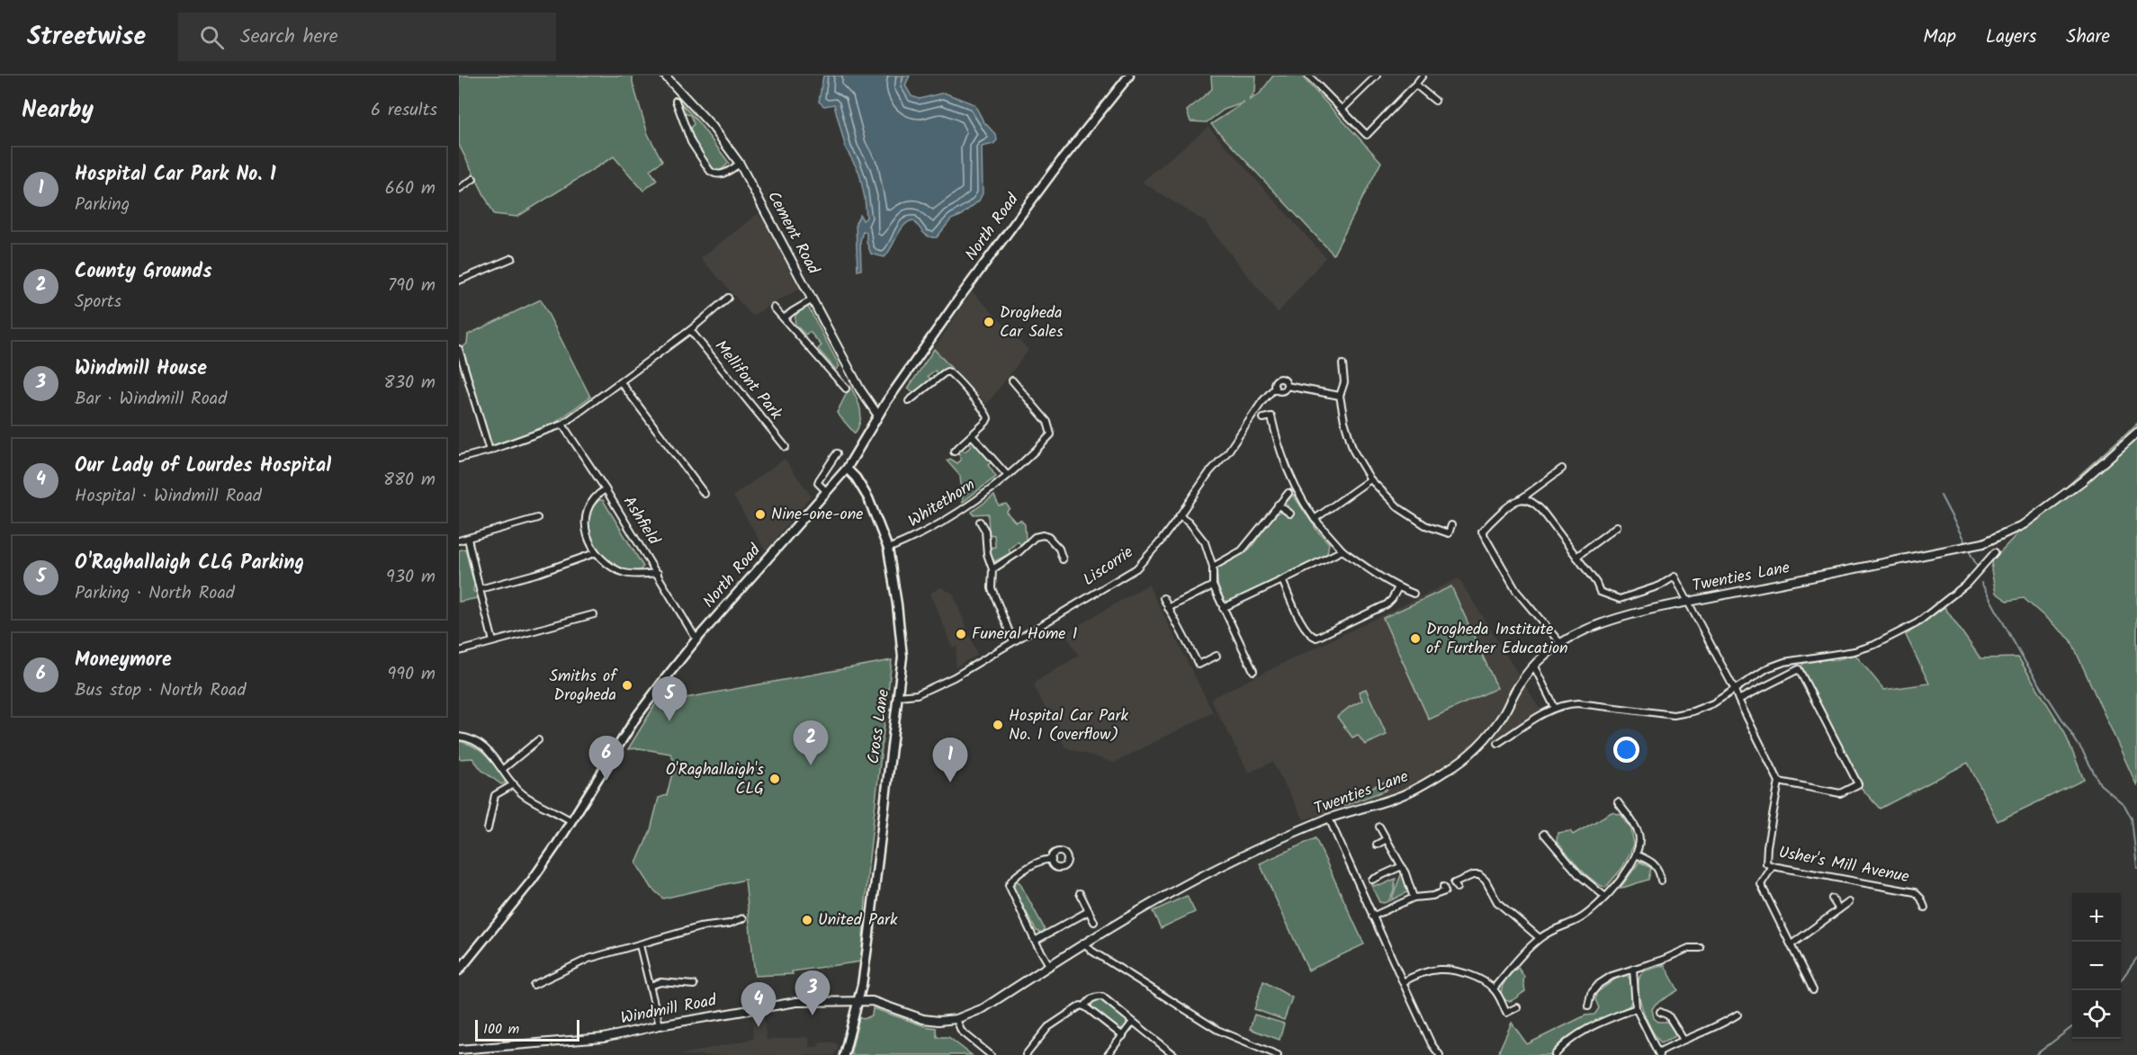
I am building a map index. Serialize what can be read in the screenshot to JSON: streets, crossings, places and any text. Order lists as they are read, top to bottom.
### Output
{
  "streets": {
    "main road": ["North Road", "Cross Lane"],
    "street": [
      "Cement Road",
      "Mellifont Park",
      "Whitethorn",
      "Ashfield",
      "Liscorrie",
      "Twenties Lane",
      "Usher's Mill Avenue",
      "Windmill Road"
    ]
  },
  "crossings": [
    ["North Road", "Cement Road"],
    ["North Road", "Ashfield"],
    ["North Road", "Cross Lane"],
    ["Whitethorn", "Cross Lane"],
    ["Liscorrie", "Cross Lane"],
    ["Twenties Lane", "Cross Lane"],
    ["Twenties Lane", "Windmill Road"],
    ["Cross Lane", "Windmill Road"]
  ],
  "places": [
    "Drogheda Car Sales",
    "Nine-one-one",
    "Funeral Home 1",
    "Drogheda Institute of Further Education",
    "Smiths of Drogheda",
    "Hospital Car Park No. 1 (overflow)",
    "O'Raghallaigh's CLG",
    "United Park"
  ],
  "scale_bar": "100 m",
  "page": {
    "header": "Streetwise",
    "search": "Search here",
    "nav": ["Map", "Layers", "Share"],
    "heading": ["Nearby", "6 results"],
    "list": [
      {
        "mark": "1",
        "name": "Hospital Car Park No. 1",
        "note": "Parking",
        "value": "660 m"
      },
      {
        "mark": "2",
        "name": "County Grounds",
        "note": "Sports",
        "value": "790 m"
      },
      {
        "mark": "3",
        "name": "Windmill House",
        "note": "Bar · Windmill Road",
        "value": "830 m"
      },
      {
        "mark": "4",
        "name": "Our Lady of Lourdes Hospital",
        "note": "Hospital · Windmill Road",
        "value": "880 m"
      },
      {
        "mark": "5",
        "name": "O'Raghallaigh CLG Parking",
        "note": "Parking · North Road",
        "value": "930 m"
      },
      {
        "mark": "6",
        "name": "Moneymore",
        "note": "Bus stop · North Road",
        "value": "990 m"
      }
    ],
    "pins": [
      "5",
      "2",
      "6",
      "1",
      "3",
      "4"
    ],
    "map_buttons": ["+", "−"],
    "scale": "100 m"
  }
}
